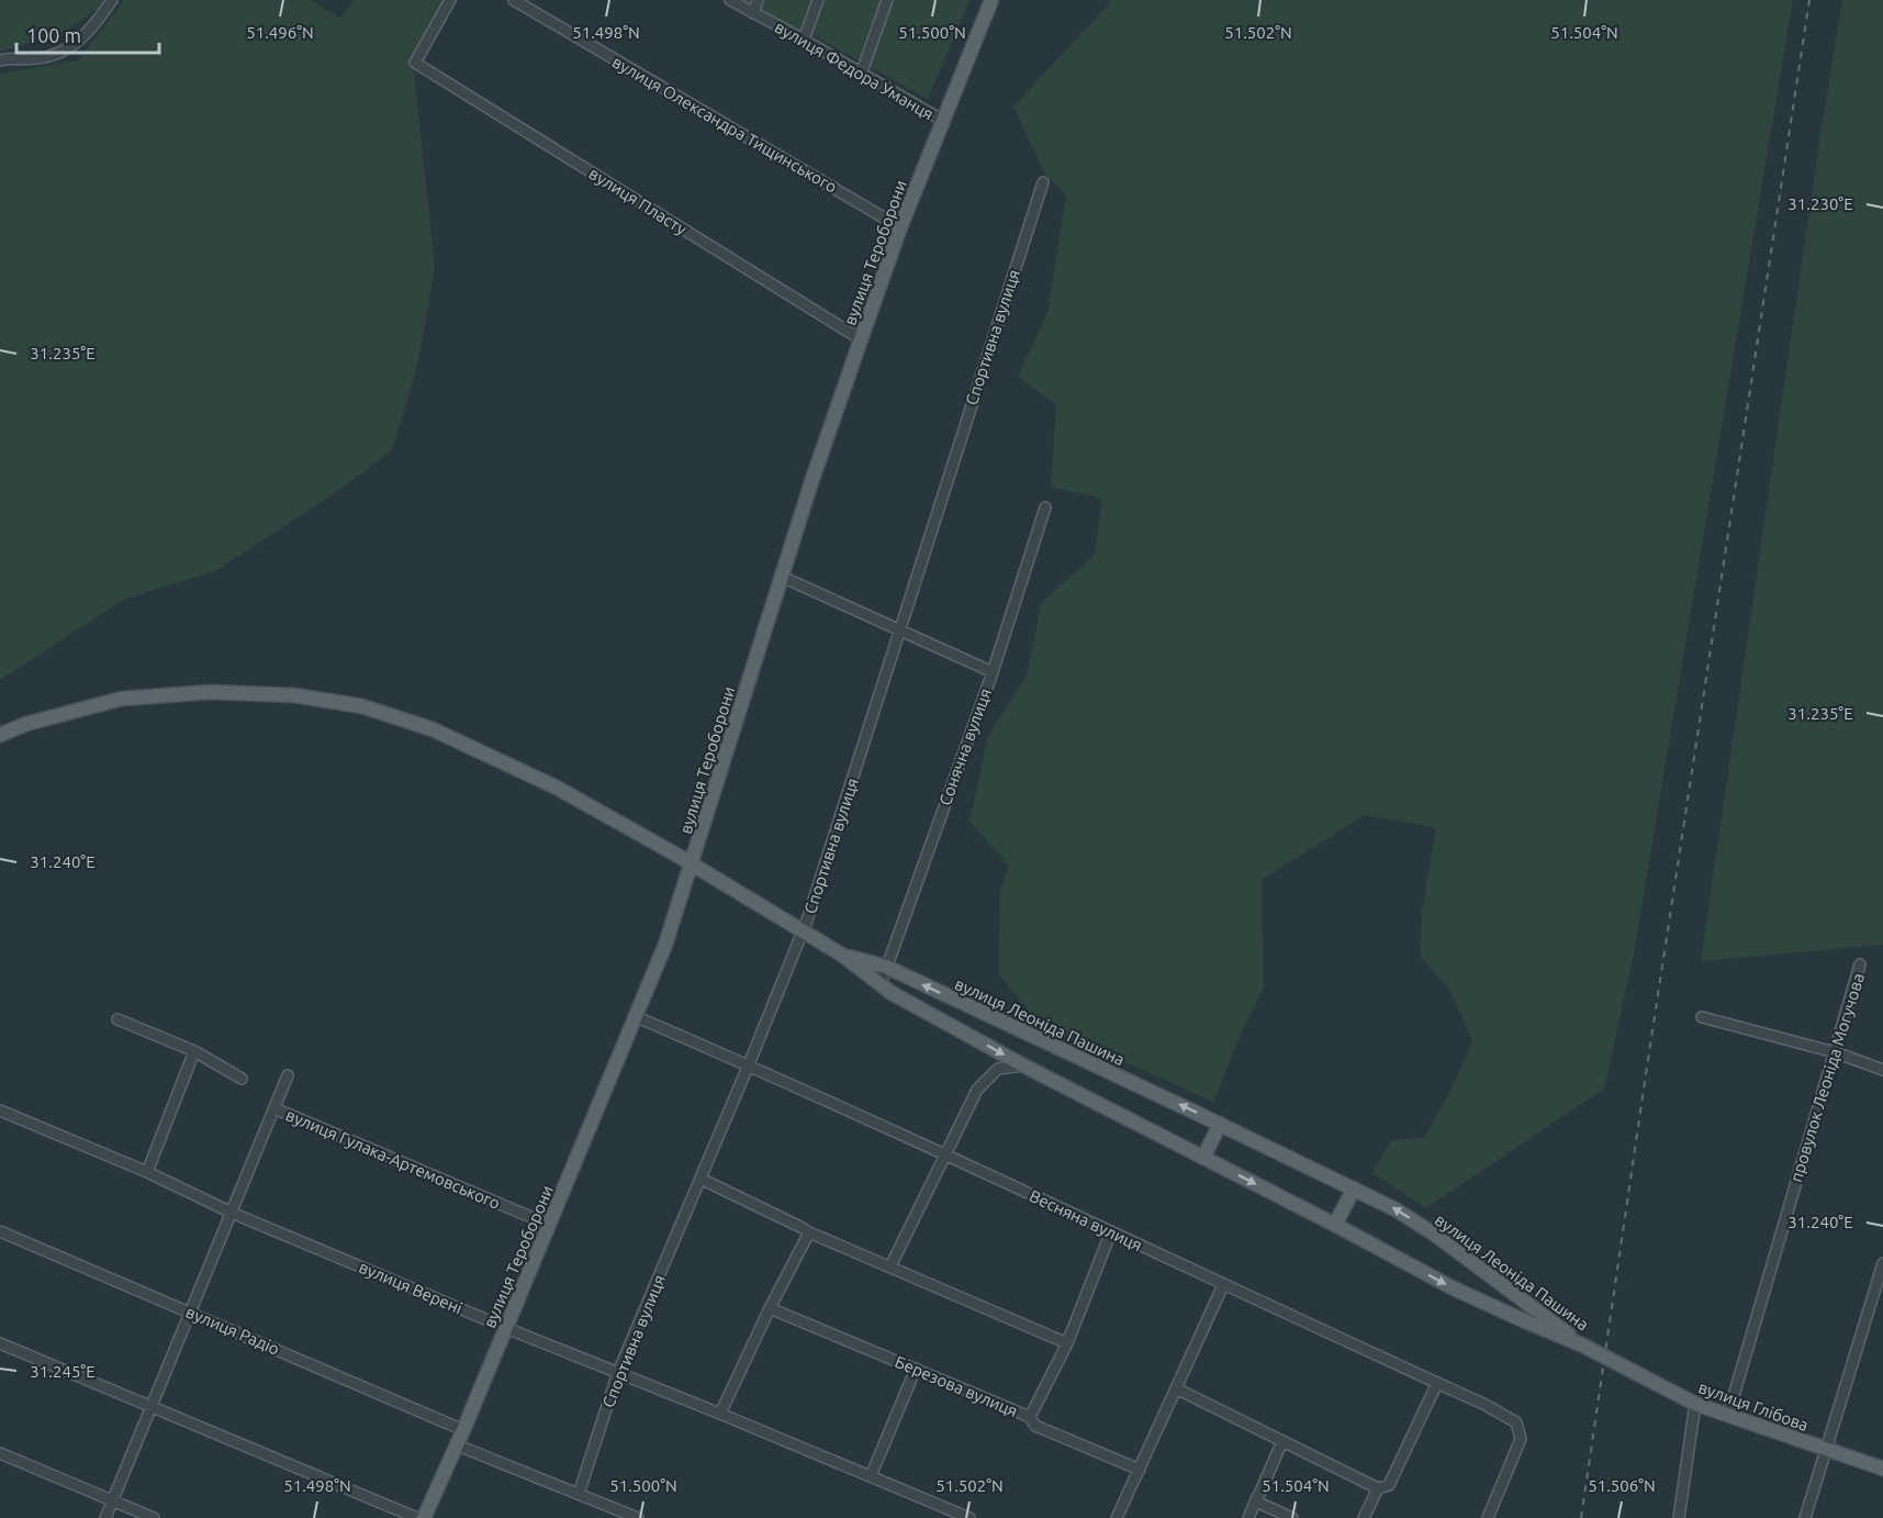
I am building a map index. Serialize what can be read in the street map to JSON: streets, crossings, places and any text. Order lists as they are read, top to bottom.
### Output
{
  "streets": {
    "main road": ["вулиця Тероборони", "вулиця Леоніда Пашина", "вулиця Глібова"],
    "street": [
      "вулиця Федора Уманця",
      "вулиця Олександра Тищинського",
      "вулиця Пласту",
      "Спортивна вулиця",
      "Сонячна вулиця",
      "провулок Леоніда Могучова",
      "вулиця Гулака-Артемовського",
      "Весняна вулиця",
      "вулиця Верені",
      "вулиця Радіо",
      "Березова вулиця"
    ]
  },
  "crossings": [
    ["вулиця Федора Уманця", "вулиця Тероборони"],
    ["вулиця Олександра Тищинського", "вулиця Тероборони"],
    ["вулиця Пласту", "вулиця Тероборони"],
    ["вулиця Тероборони", "вулиця Гулака-Артемовського"],
    ["вулиця Тероборони", "Весняна вулиця"],
    ["вулиця Тероборони", "вулиця Верені"],
    ["вулиця Тероборони", "вулиця Радіо"],
    ["Спортивна вулиця", "Весняна вулиця"],
    ["Спортивна вулиця", "вулиця Верені"],
    ["Сонячна вулиця", "вулиця Леоніда Пашина"],
    ["вулиця Леоніда Пашина", "вулиця Глібова"],
    ["провулок Леоніда Могучова", "вулиця Глібова"]
  ],
  "scale_bar": "100 m",
  "coordinates": [
    "51.496°N",
    "51.498°N",
    "51.500°N",
    "51.502°N",
    "51.504°N",
    "31.230°E",
    "31.235°E",
    "31.240°E",
    "31.245°E",
    "51.506°N"
  ]
}
